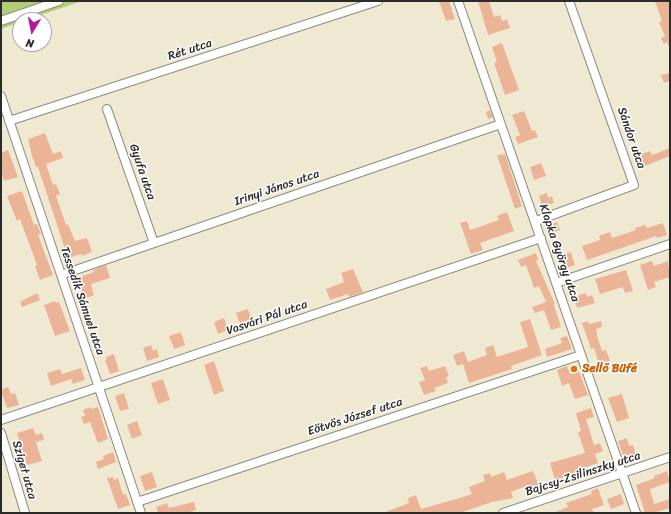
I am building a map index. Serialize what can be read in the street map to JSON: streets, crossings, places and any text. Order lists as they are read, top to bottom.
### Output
{
  "streets": {
    "street": [
      "Rét utca",
      "Sándor utca",
      "Gyufa utca",
      "Irinyi János utca",
      "Klapka György utca",
      "Tessedik Sámuel utca",
      "Vasvári Pál utca",
      "Eötvös József utca",
      "Sziget utca",
      "Bajcsy-Zsilinszky utca"
    ]
  },
  "crossings": [
    ["Rét utca", "Tessedik Sámuel utca"],
    ["Sándor utca", "Klapka György utca"],
    ["Gyufa utca", "Irinyi János utca"],
    ["Irinyi János utca", "Klapka György utca"],
    ["Irinyi János utca", "Tessedik Sámuel utca"],
    ["Klapka György utca", "Vasvári Pál utca"],
    ["Klapka György utca", "Eötvös József utca"],
    ["Klapka György utca", "Bajcsy-Zsilinszky utca"],
    ["Tessedik Sámuel utca", "Vasvári Pál utca"],
    ["Tessedik Sámuel utca", "Eötvös József utca"]
  ],
  "places": ["Sellő Büfé"],
  "north": "bottom"
}
